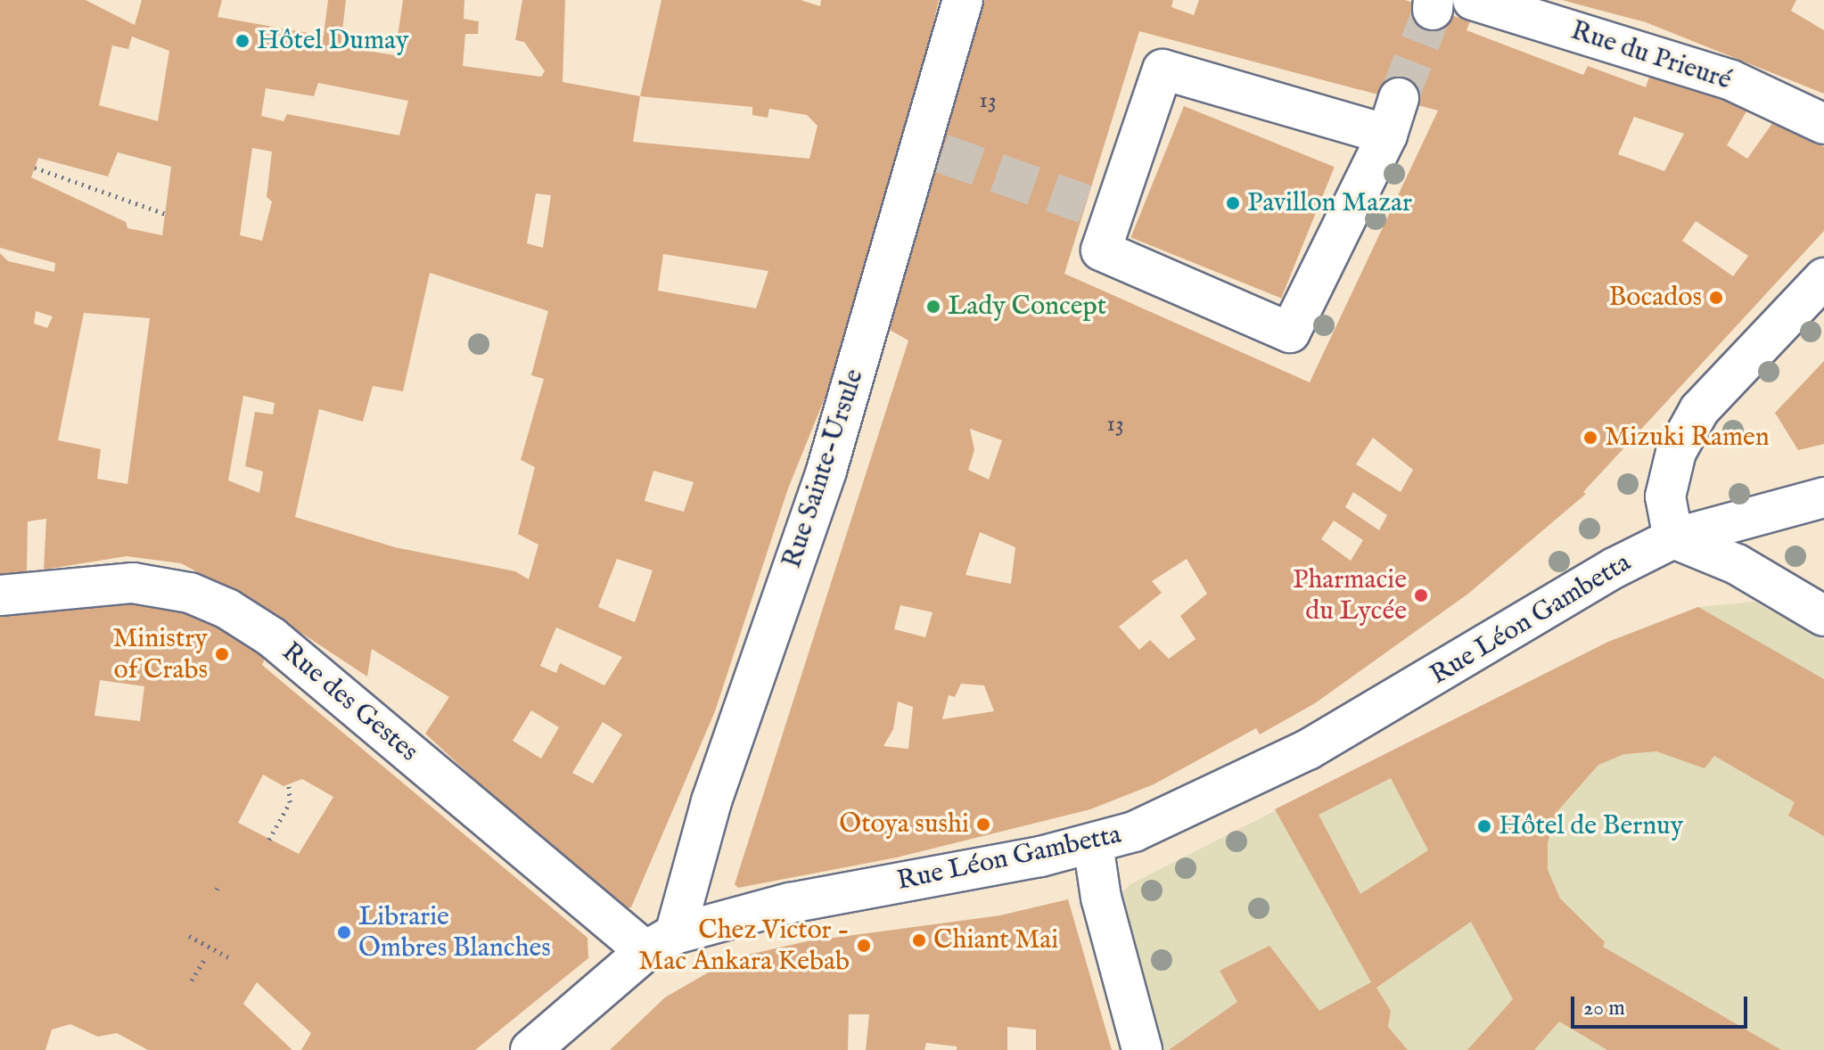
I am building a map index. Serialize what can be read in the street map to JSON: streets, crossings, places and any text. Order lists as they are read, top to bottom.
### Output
{
  "streets": {
    "street": [
      "Rue du Prieuré",
      "Rue Sainte-Ursule",
      "Rue Léon Gambetta",
      "Rue des Gestes"
    ]
  },
  "crossings": [
    ["Rue Sainte-Ursule", "Rue Léon Gambetta"],
    ["Rue Sainte-Ursule", "Rue des Gestes"],
    ["Rue Léon Gambetta", "Rue des Gestes"]
  ],
  "places": [
    "Hôtel Dumay",
    "Pavillon Mazar",
    "Bocados",
    "Lady Concept",
    "Mizuki Ramen",
    "Pharmacie du Lycée",
    "Ministry of Crabs",
    "Otoya sushi",
    "Hôtel de Bernuy",
    "Librarie Ombres Blanches",
    "Chiant Mai",
    "Chez Victor - Mac Ankara Kebab"
  ],
  "house_numbers": ["13", "13"],
  "scale_bar": "20 m"
}
